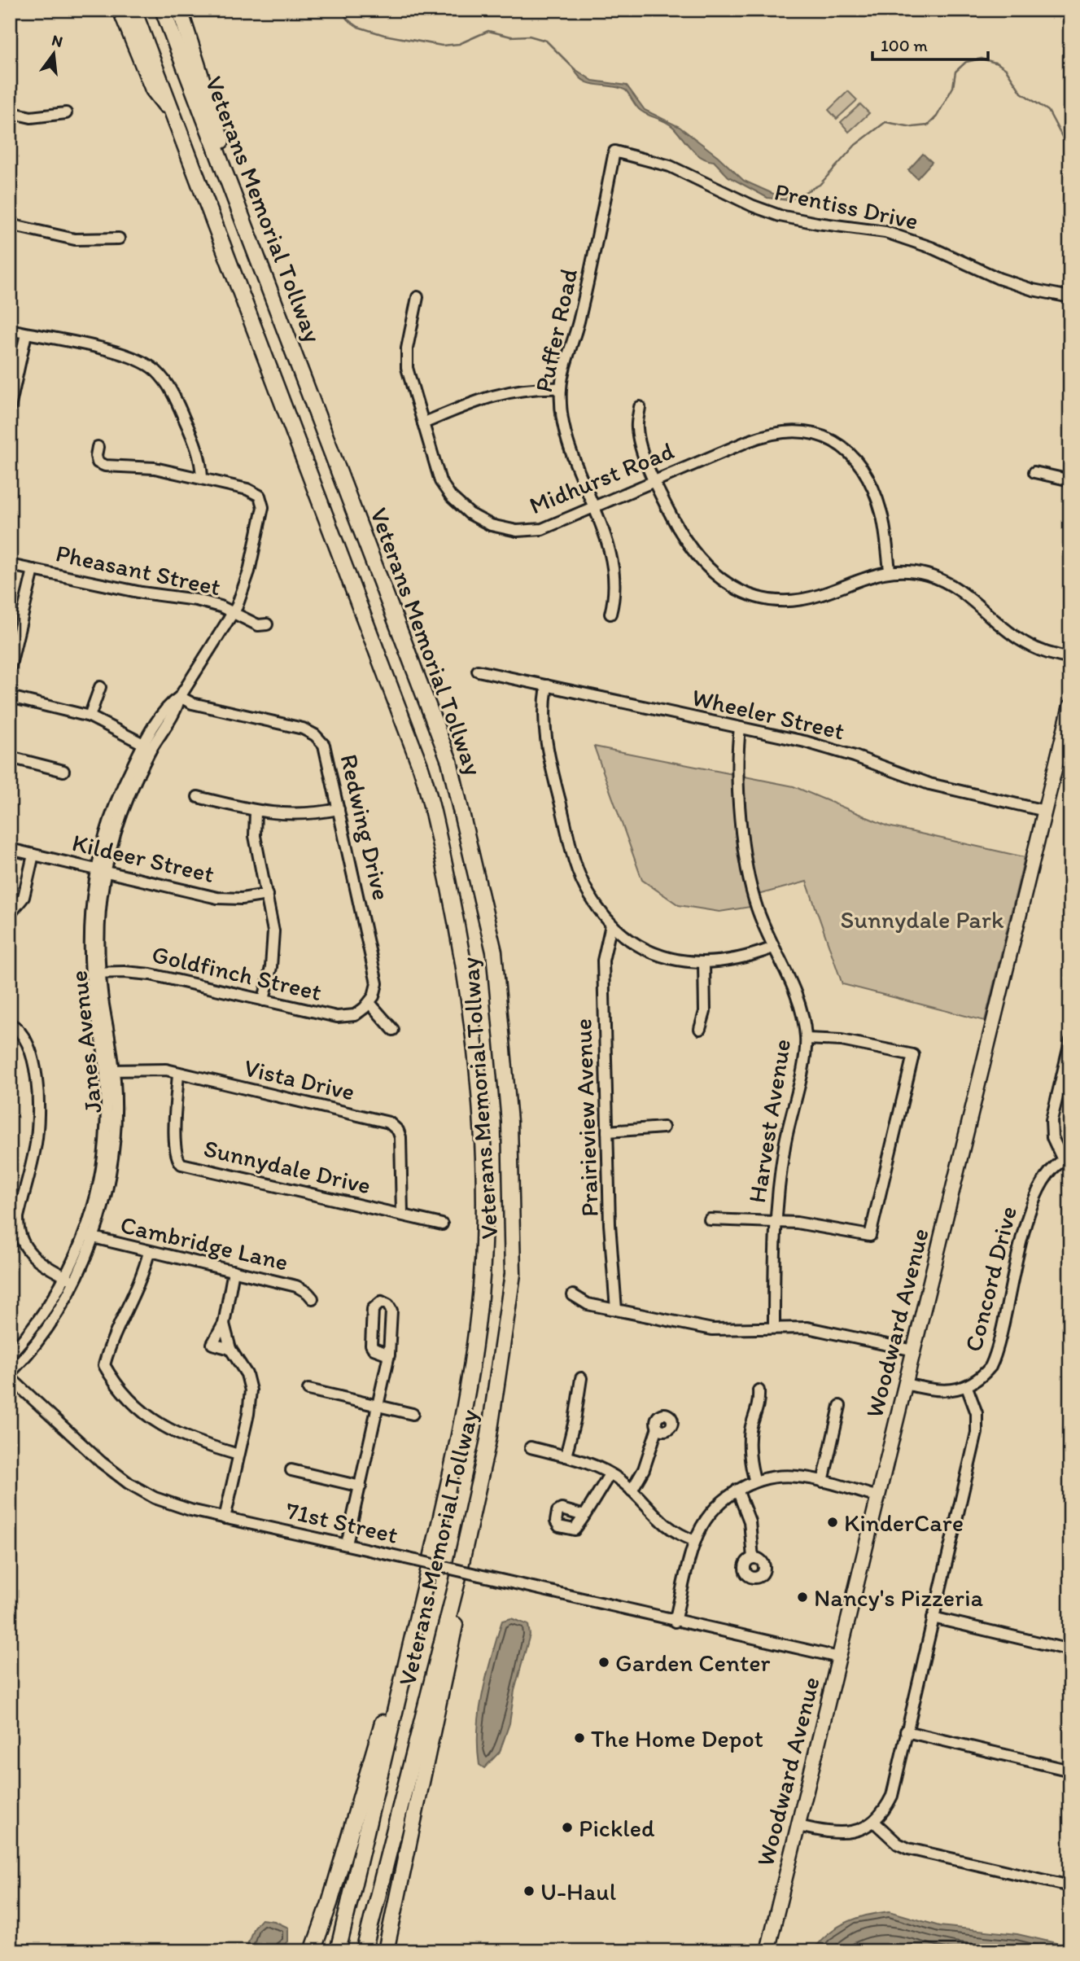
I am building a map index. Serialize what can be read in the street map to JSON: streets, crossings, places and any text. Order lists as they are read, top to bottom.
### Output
{
  "streets": {
    "highway": ["Veterans Memorial Tollway"],
    "main road": ["Woodward Avenue"],
    "street": [
      "Prentiss Drive",
      "Puffer Road",
      "Midhurst Road",
      "Pheasant Street",
      "Wheeler Street",
      "Redwing Drive",
      "Kildeer Street",
      "Goldfinch Street",
      "Janes Avenue",
      "Vista Drive",
      "Prairieview Avenue",
      "Harvest Avenue",
      "Sunnydale Drive",
      "Cambridge Lane",
      "Concord Drive",
      "71st Street"
    ]
  },
  "crossings": [
    ["Prentiss Drive", "Puffer Road"],
    ["Puffer Road", "Midhurst Road"],
    ["Pheasant Street", "Janes Avenue"],
    ["Wheeler Street", "Harvest Avenue"],
    ["Wheeler Street", "Woodward Avenue"],
    ["Redwing Drive", "Goldfinch Street"],
    ["Redwing Drive", "Janes Avenue"],
    ["Kildeer Street", "Janes Avenue"],
    ["Goldfinch Street", "Janes Avenue"],
    ["Janes Avenue", "Vista Drive"],
    ["Janes Avenue", "Cambridge Lane"],
    ["Janes Avenue", "71st Street"],
    ["Vista Drive", "Sunnydale Drive"],
    ["Concord Drive", "Woodward Avenue"],
    ["Woodward Avenue", "71st Street"]
  ],
  "parks": ["Sunnydale Park"],
  "places": [
    "KinderCare",
    "Nancy's Pizzeria",
    "Garden Center",
    "The Home Depot",
    "Pickled",
    "U-Haul"
  ],
  "scale_bar": "100 m",
  "north": "top"
}
